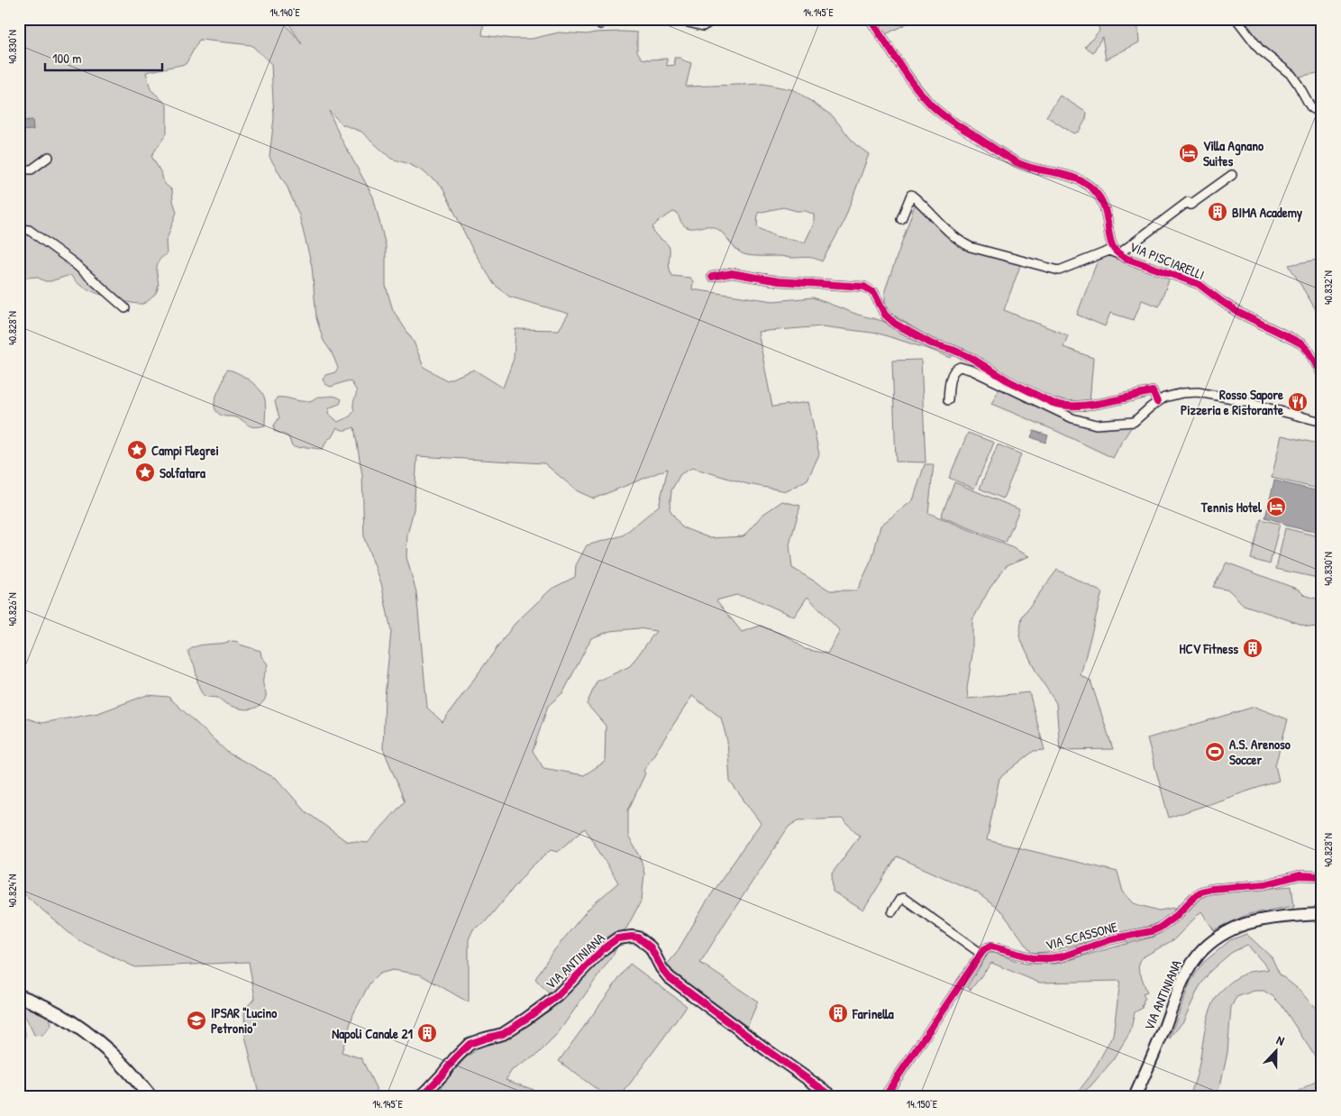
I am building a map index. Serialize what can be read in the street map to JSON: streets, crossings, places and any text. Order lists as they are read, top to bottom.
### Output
{
  "streets": {
    "street": ["VIA PISCIARELLI", "VIA SCASSONE", "VIA ANTINIANA"]
  },
  "places": {
    "hotel": ["Villa Agnano Suites", "Tennis Hotel"],
    "building": [
      "BIMA Academy",
      "HCV Fitness",
      "Farinella",
      "Napoli Canale 21"
    ],
    "restaurant": ["Rosso Sapore Pizzeria e Ristorante"],
    "place": ["Campi Flegrei", "Solfatara"],
    "sports": ["A.S. Arenoso Soccer"],
    "school or university": ["IPSAR \"Lucino Petronio\""]
  },
  "scale_bar": "100 m",
  "north": "top",
  "coordinates": [
    "14.140°E",
    "14.145°E",
    "40.830°N",
    "40.832°N",
    "40.828°N",
    "40.826°N",
    "40.824°N",
    "14.150°E"
  ]
}
